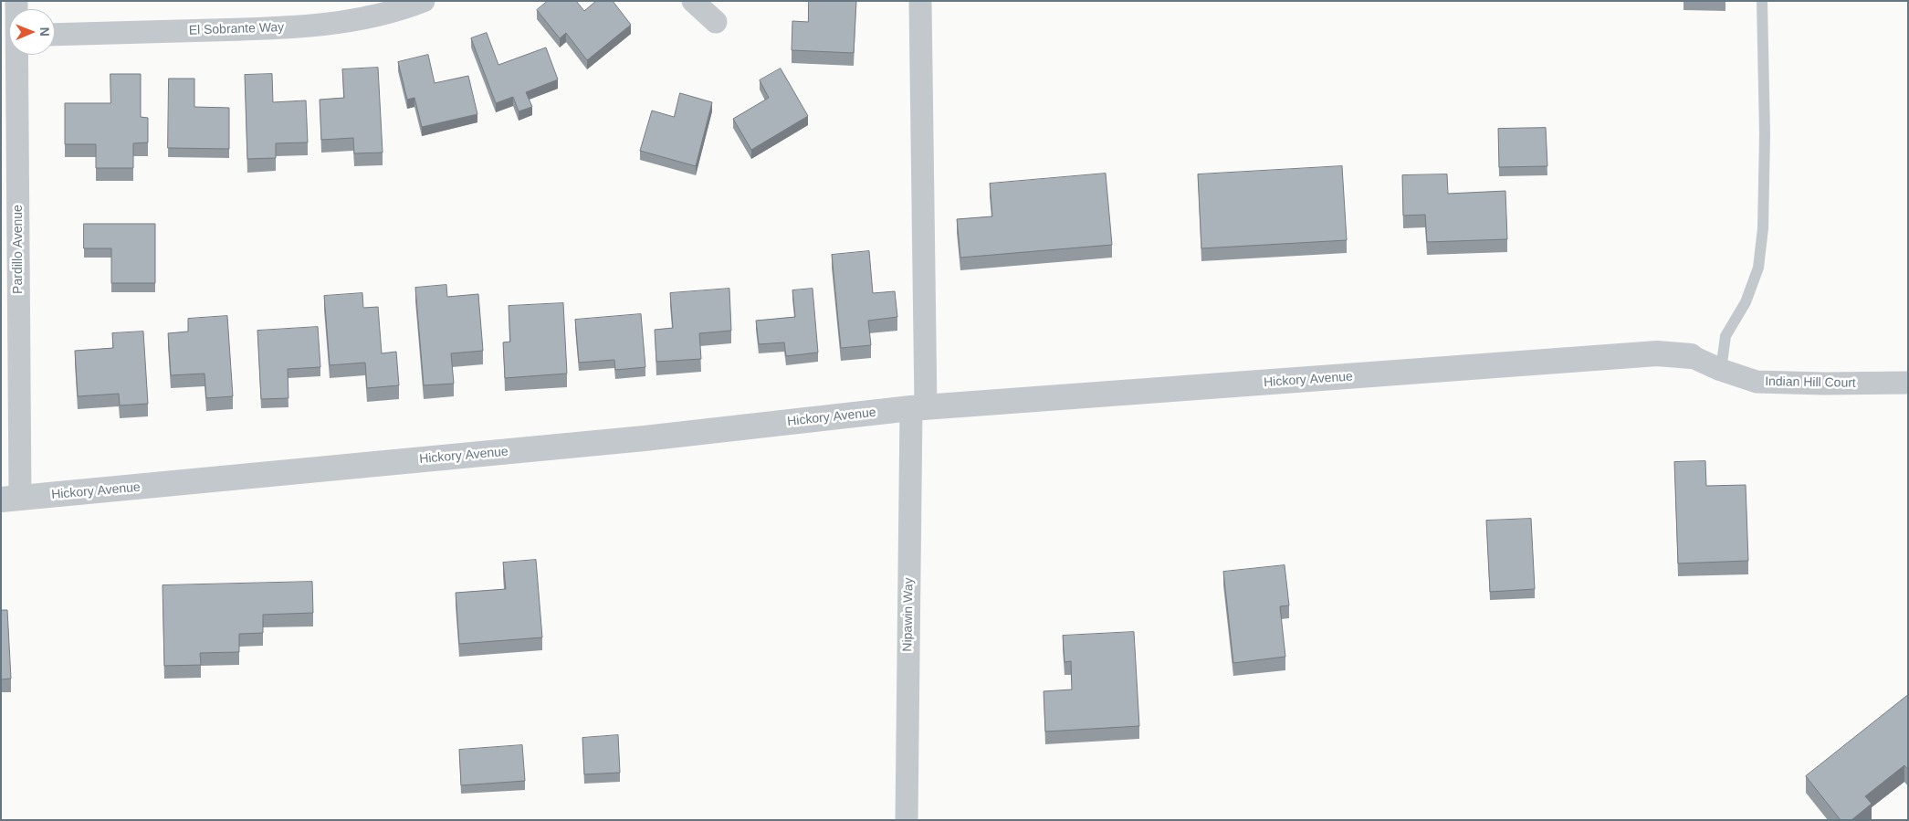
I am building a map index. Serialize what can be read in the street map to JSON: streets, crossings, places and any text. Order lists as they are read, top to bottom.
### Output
{
  "streets": {
    "street": [
      "El Sobrante Way",
      "Pardillo Avenue",
      "Hickory Avenue",
      "Indian Hill Court",
      "Nipawin Way"
    ]
  },
  "crossings": [
    ["Pardillo Avenue", "Hickory Avenue"],
    ["Hickory Avenue", "Indian Hill Court"],
    ["Hickory Avenue", "Nipawin Way"]
  ],
  "north": "right"
}
